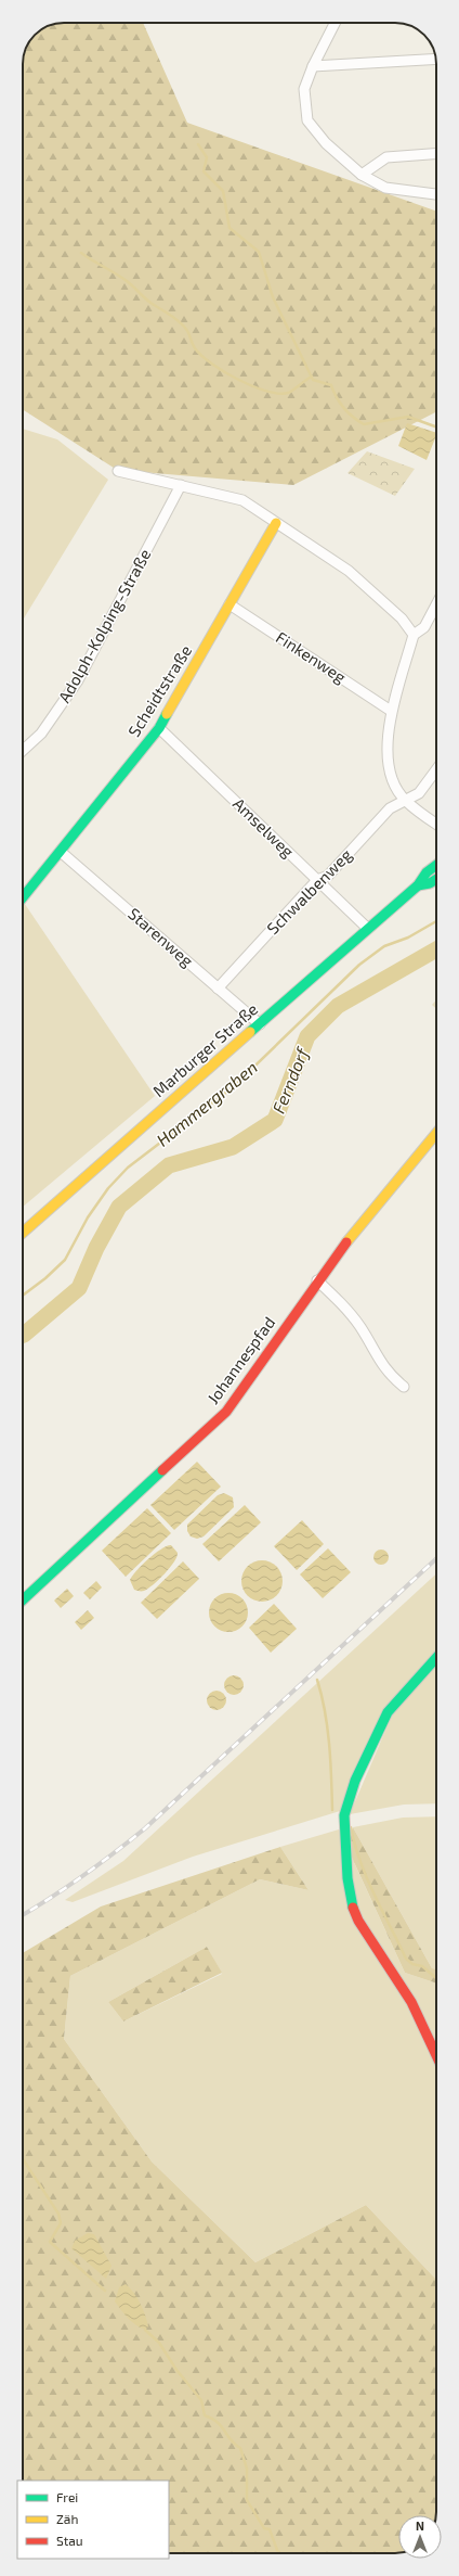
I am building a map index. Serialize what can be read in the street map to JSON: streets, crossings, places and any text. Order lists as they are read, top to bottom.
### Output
{
  "streets": {
    "street": [
      "Adolph-Kolping-Straße",
      "Finkenweg",
      "Scheidtstraße",
      "Amselweg",
      "Schwalbenweg",
      "Starenweg",
      "Marburger Straße",
      "Johannespfad"
    ]
  },
  "crossings": [
    ["Finkenweg", "Scheidtstraße"],
    ["Scheidtstraße", "Amselweg"],
    ["Scheidtstraße", "Starenweg"],
    ["Amselweg", "Schwalbenweg"],
    ["Amselweg", "Marburger Straße"],
    ["Schwalbenweg", "Starenweg"],
    ["Starenweg", "Marburger Straße"]
  ],
  "water": ["Ferndorf", "Hammergraben"],
  "legend": ["Frei", "Zäh", "Stau"],
  "north": "top"
}
